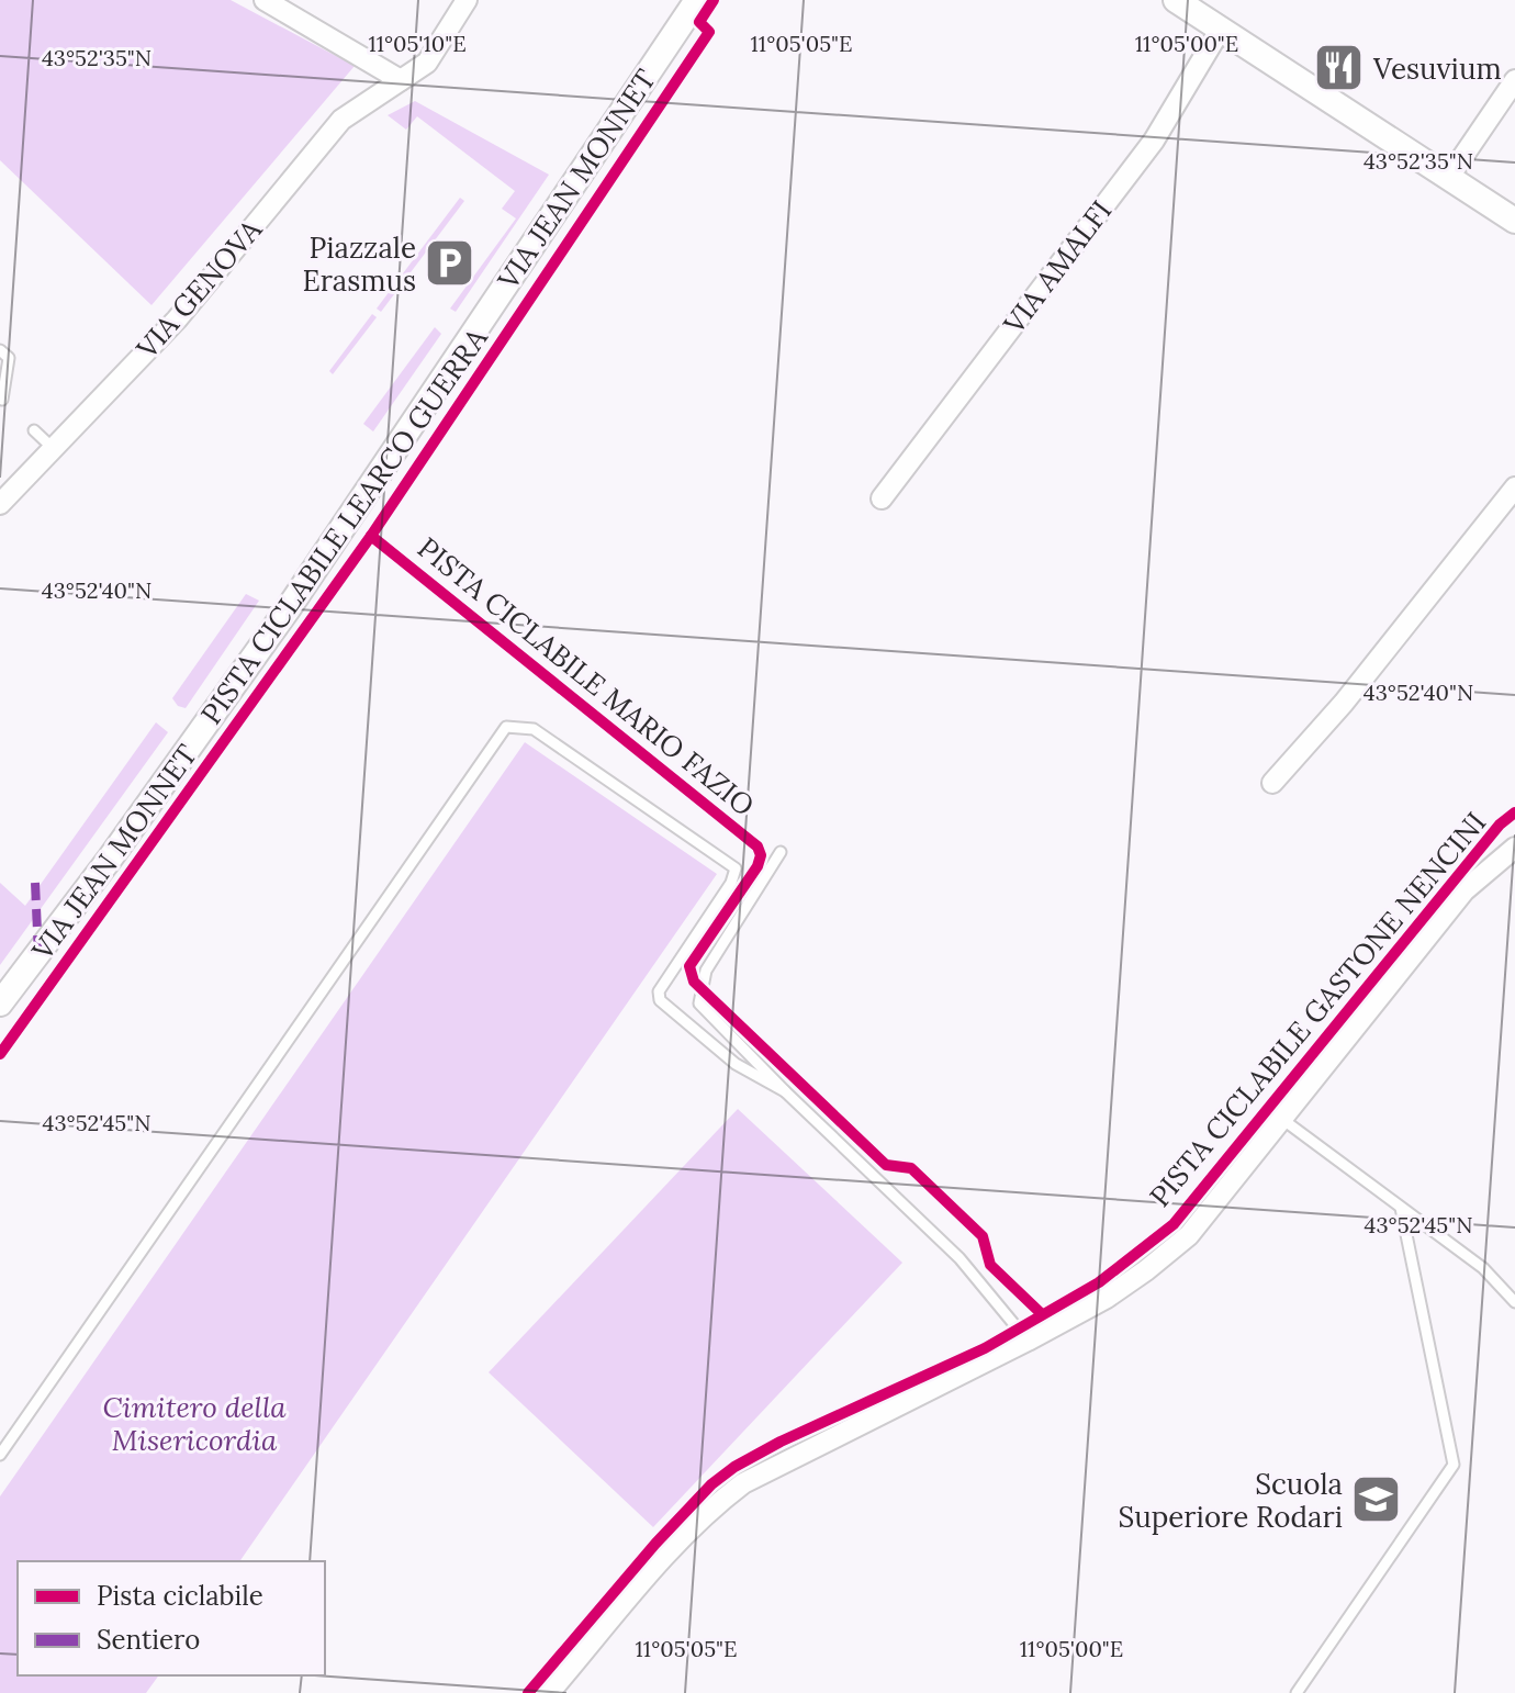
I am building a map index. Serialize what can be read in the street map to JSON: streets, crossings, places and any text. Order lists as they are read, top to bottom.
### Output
{
  "streets": {
    "street": ["VIA JEAN MONNET", "VIA AMALFI", "VIA GENOVA"],
    "cycle path": ["PISTA CICLABILE LEARCO GUERRA", "PISTA CICLABILE GASTONE NENCINI"]
  },
  "parks": ["Cimitero della Misericordia"],
  "places": {
    "restaurant": ["Vesuvium"],
    "parking": ["Piazzale Erasmus"],
    "school or university": ["Scuola Superiore Rodari"]
  },
  "legend": ["Pista ciclabile", "Sentiero"],
  "coordinates": [
    "11°05'10\"E",
    "11°05'05\"E",
    "11°05'00\"E",
    "43°52'35\"N",
    "43°52'40\"N",
    "43°52'45\"N"
  ]
}
